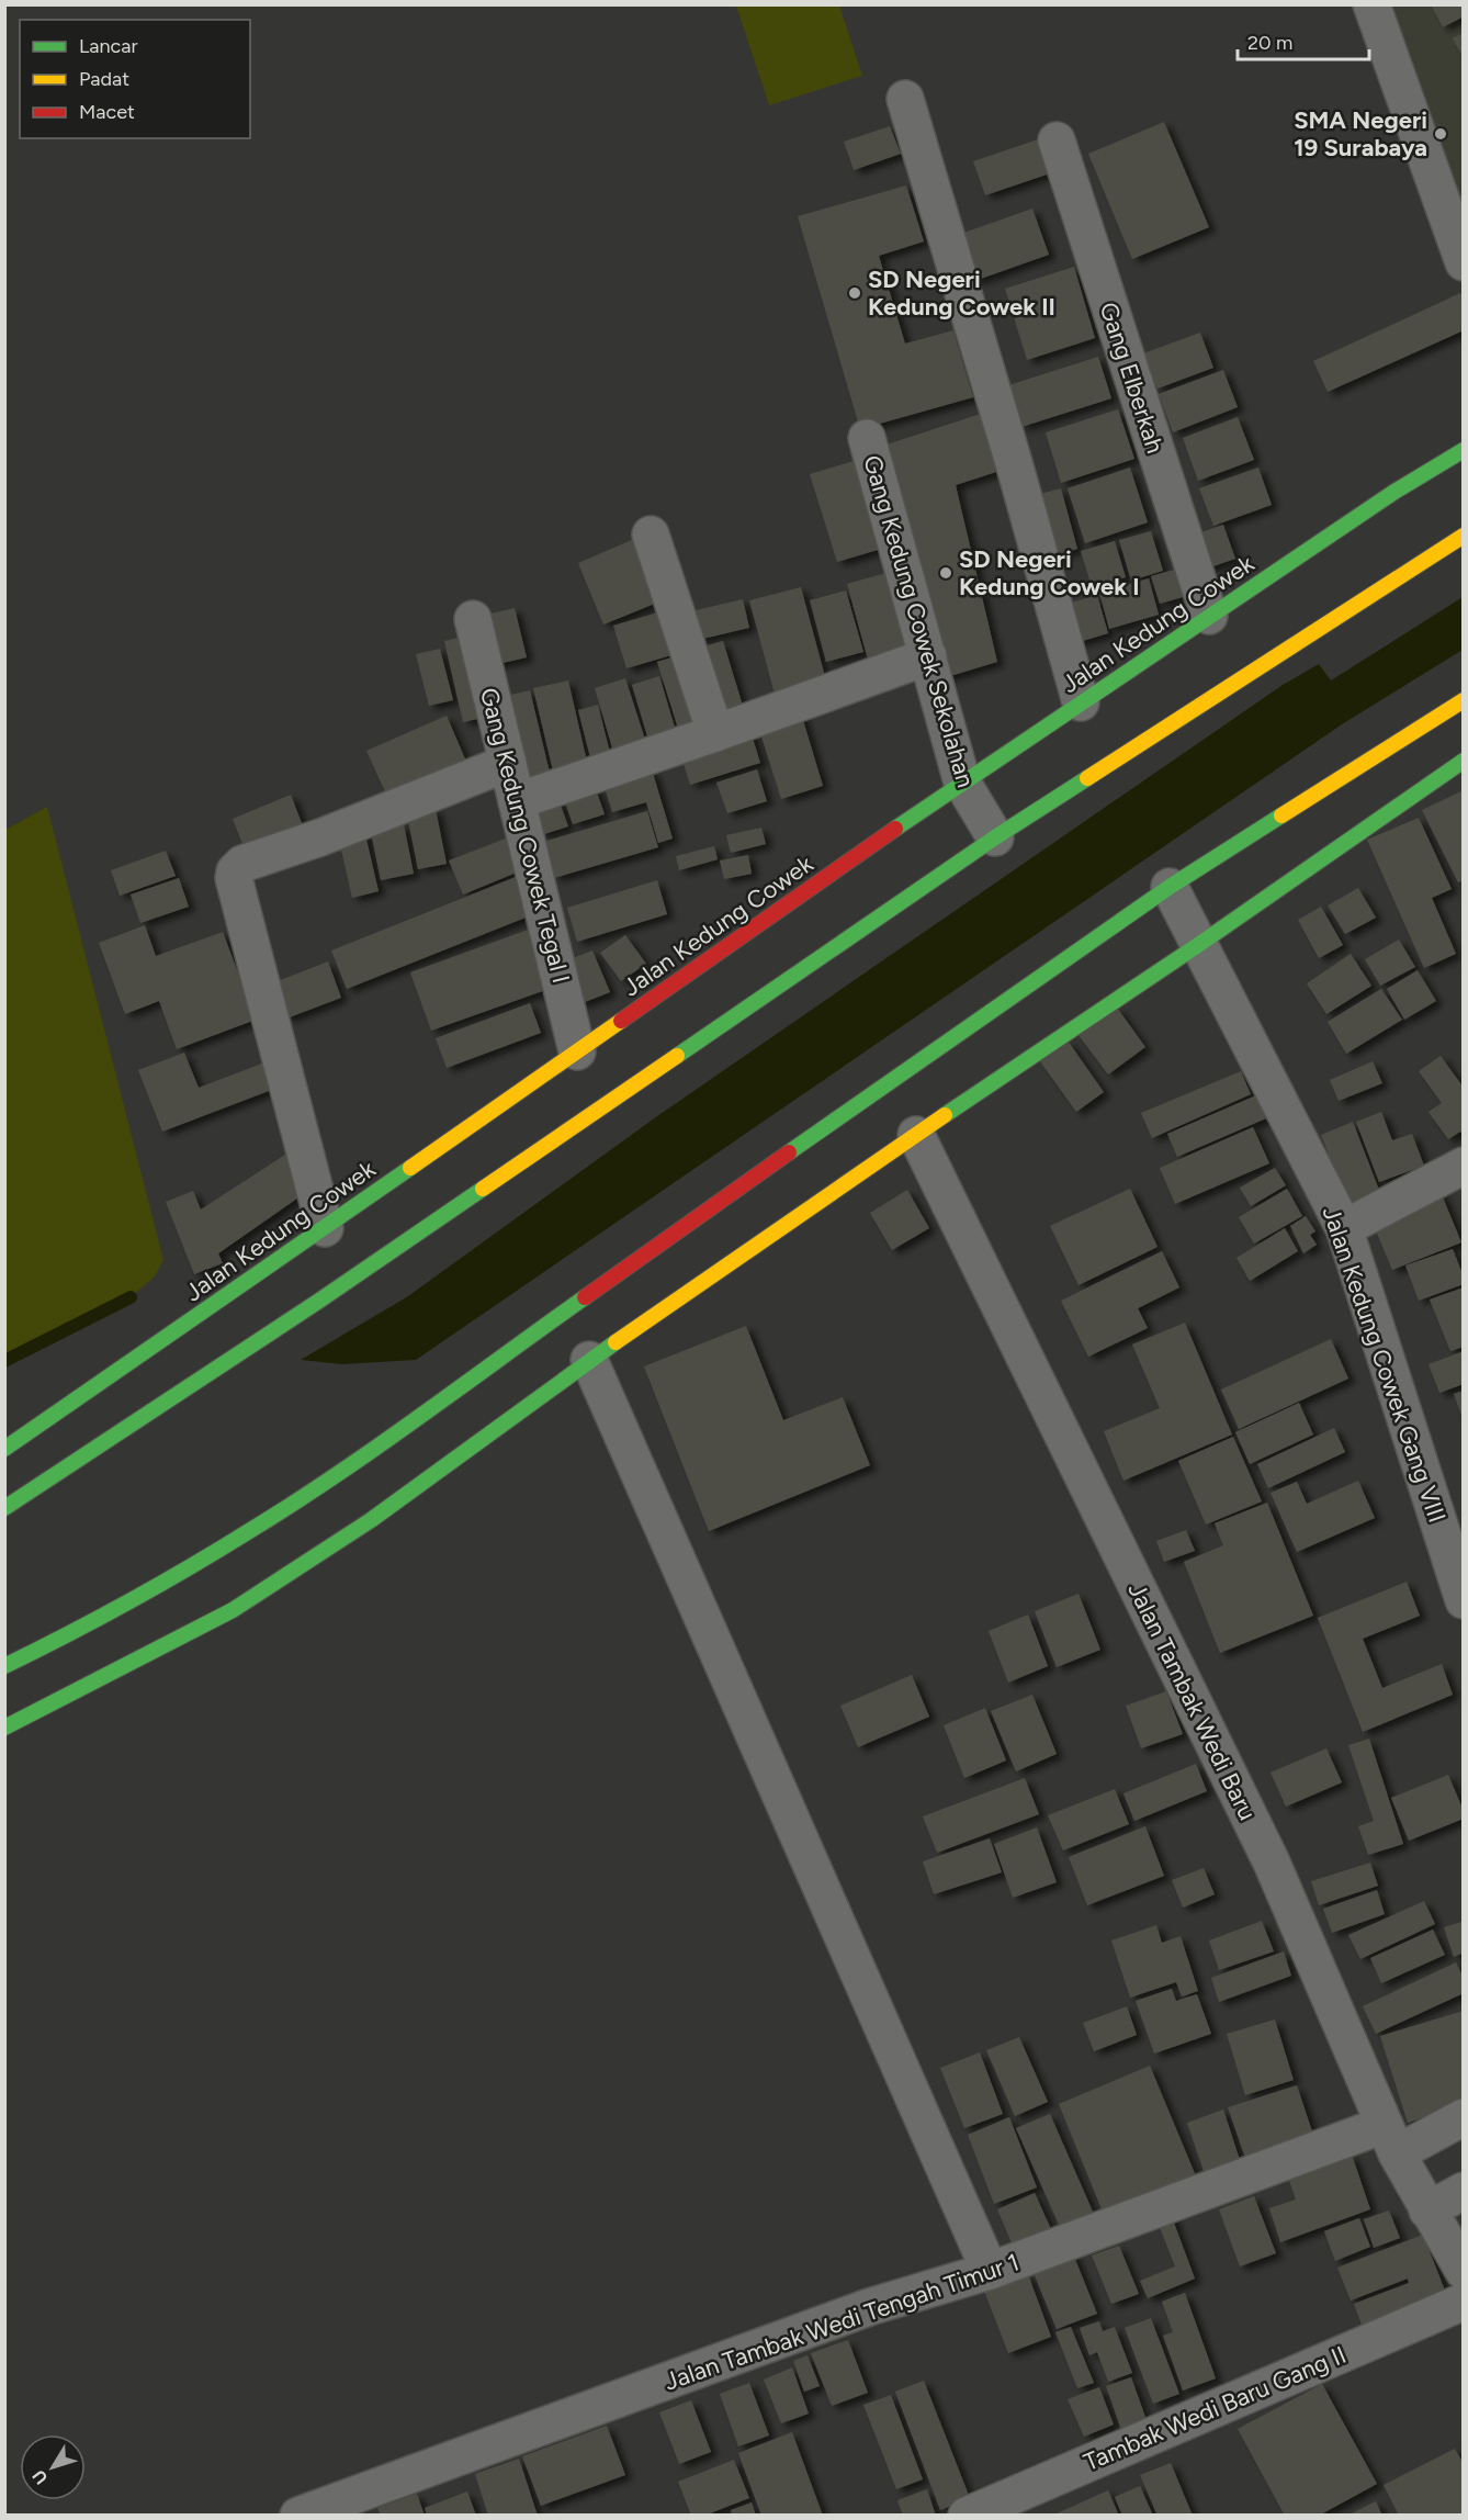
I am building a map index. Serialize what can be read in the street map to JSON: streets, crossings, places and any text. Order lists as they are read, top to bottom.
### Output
{
  "streets": {
    "main road": ["Jalan Kedung Cowek"],
    "street": [
      "Gang Elberkah",
      "Gang Kedung Cowek Sekolahan",
      "Gang Kedung Cowek Tegal I",
      "Jalan Kedung Cowek Gang VIII",
      "Jalan Tambak Wedi Baru",
      "Jalan Tambak Wedi Tengah Timur 1",
      "Tambak Wedi Baru Gang II"
    ]
  },
  "crossings": [
    ["Gang Elberkah", "Jalan Kedung Cowek"],
    ["Gang Kedung Cowek Sekolahan", "Jalan Kedung Cowek"],
    ["Jalan Kedung Cowek", "Gang Kedung Cowek Tegal I"],
    ["Jalan Tambak Wedi Baru", "Jalan Tambak Wedi Tengah Timur 1"]
  ],
  "places": ["SMA Negeri 19 Surabaya", "SD Negeri Kedung Cowek II", "SD Negeri Kedung Cowek I"],
  "legend": ["Lancar", "Padat", "Macet"],
  "scale_bar": "20 m",
  "north": "bottom left"
}
